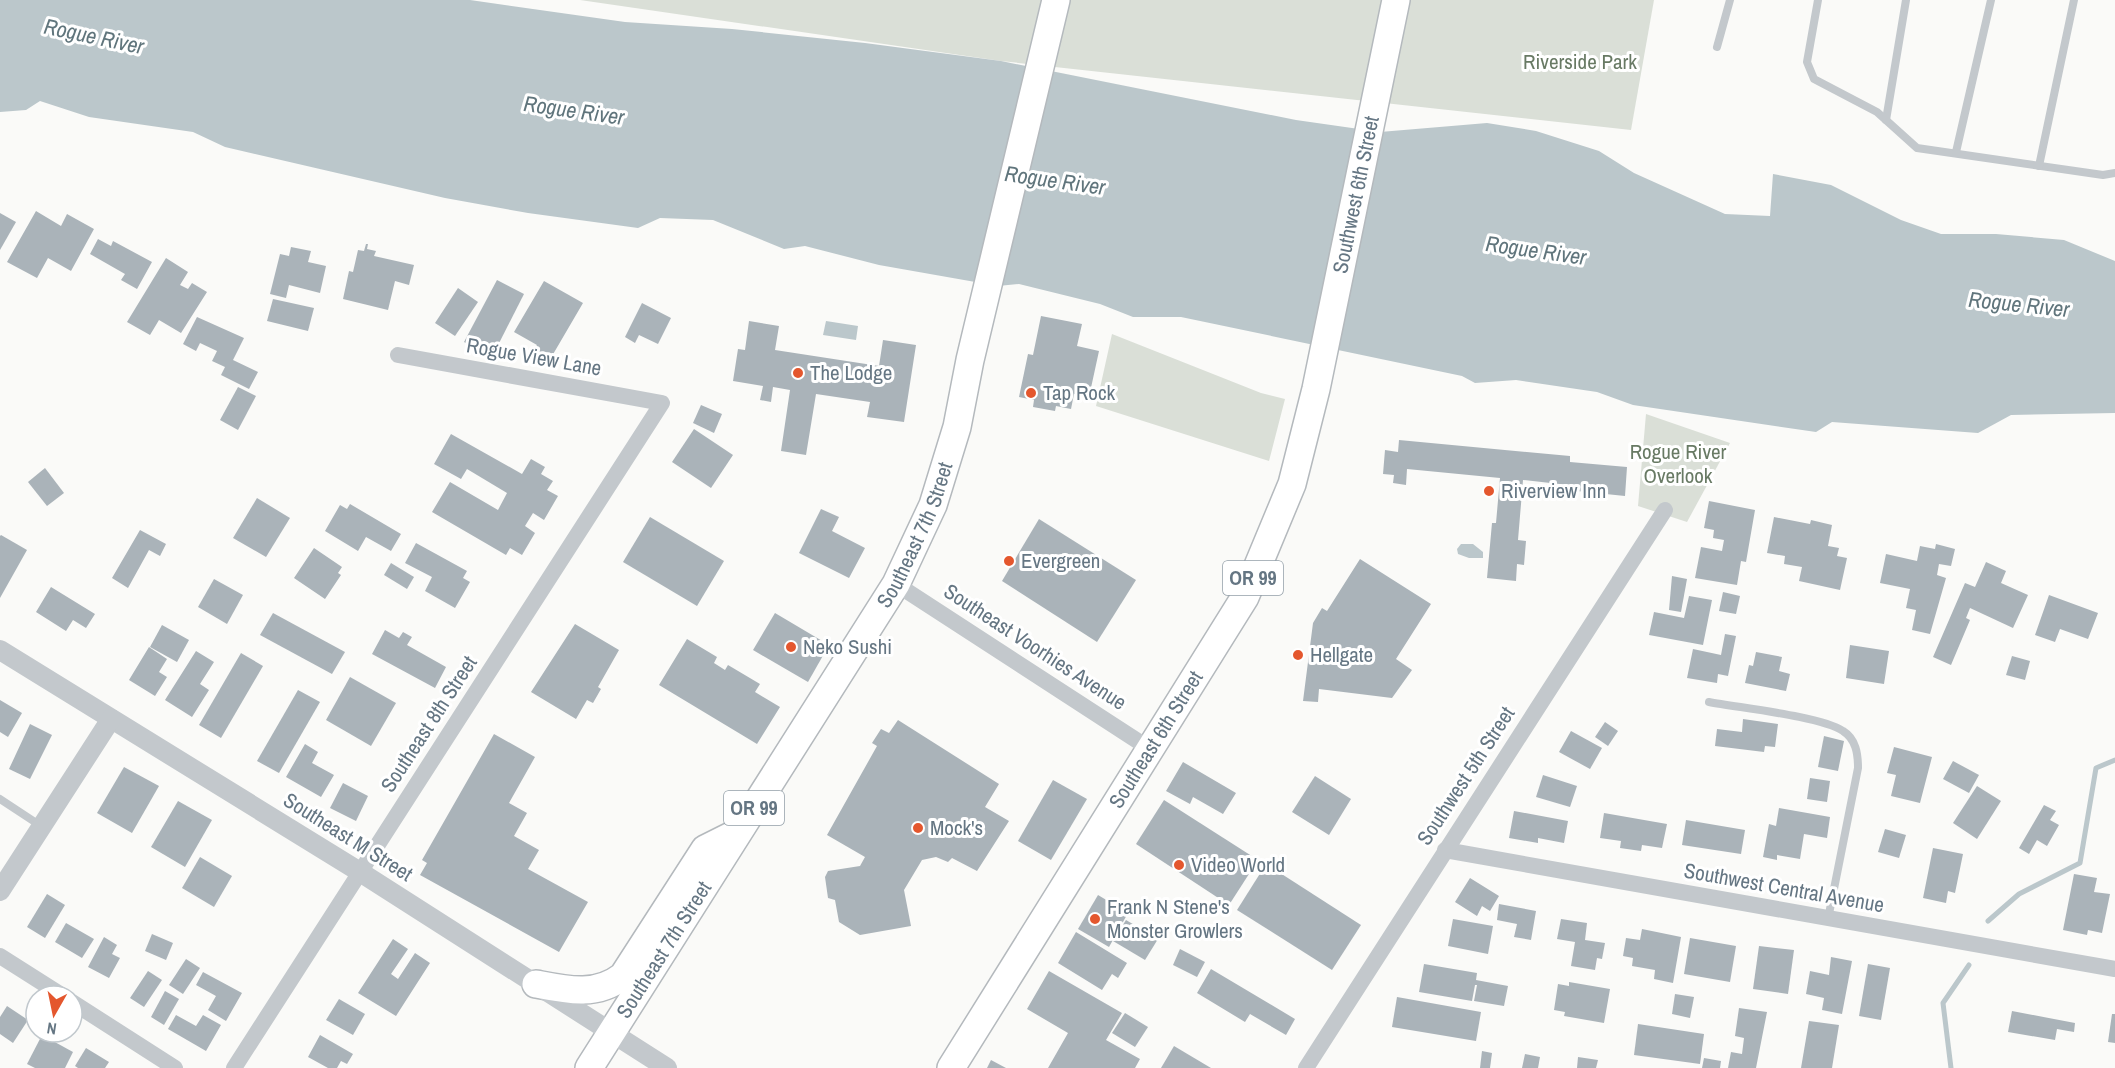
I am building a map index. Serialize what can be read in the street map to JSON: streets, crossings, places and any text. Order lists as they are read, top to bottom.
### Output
{
  "streets": {
    "highway": [
      "Southwest 6th Street",
      "Southeast 7th Street",
      "OR 99",
      "Southeast 6th Street"
    ],
    "street": [
      "Rogue View Lane",
      "Southeast Voorhies Avenue",
      "Southeast 8th Street",
      "Southwest 5th Street",
      "Southeast M Street",
      "Southwest Central Avenue"
    ]
  },
  "crossings": [
    ["Southwest 6th Street", "Southeast 6th Street"],
    ["Rogue View Lane", "Southeast 8th Street"],
    ["Southeast 7th Street", "Southeast Voorhies Avenue"],
    ["Southeast 7th Street", "Southeast M Street"],
    ["Southeast Voorhies Avenue", "Southeast 6th Street"],
    ["Southeast 8th Street", "Southeast M Street"],
    ["Southwest 5th Street", "Southwest Central Avenue"]
  ],
  "water": ["Rogue River"],
  "parks": ["Riverside Park", "Rogue River Overlook"],
  "places": [
    "The Lodge",
    "Tap Rock",
    "Riverview Inn",
    "Evergreen",
    "Neko Sushi",
    "Hellgate",
    "Mock's",
    "Video World",
    "Frank N Stene's Monster Growlers"
  ],
  "north": "bottom"
}
